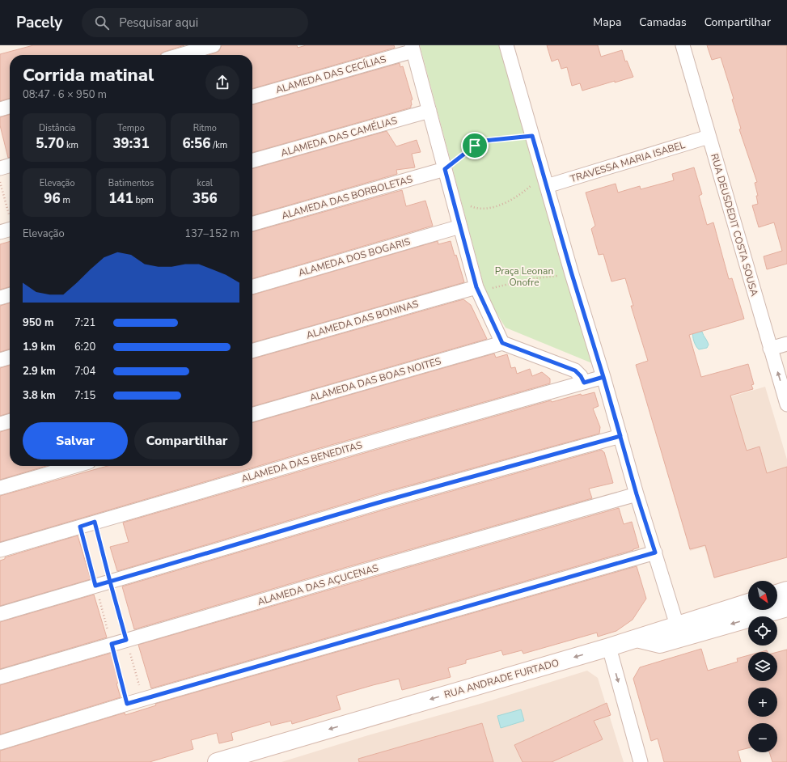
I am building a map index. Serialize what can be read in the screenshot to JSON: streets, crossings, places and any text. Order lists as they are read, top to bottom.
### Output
{
  "streets": {
    "street": [
      "ALAMEDA DAS CECÍLIAS",
      "ALAMEDA DAS CAMÉLIAS",
      "TRAVESSA MARIA ISABEL",
      "ALAMEDA DAS BORBOLETAS",
      "RUA DEUSDEDIT COSTA SOUSA",
      "ALAMEDA DOS BOGARIS",
      "ALAMEDA DAS BONINAS",
      "ALAMEDA DAS BOAS NOITES",
      "ALAMEDA DAS BENEDITAS",
      "ALAMEDA DAS AÇUCENAS",
      "RUA ANDRADE FURTADO"
    ]
  },
  "crossings": [
    ["TRAVESSA MARIA ISABEL", "RUA DEUSDEDIT COSTA SOUSA"]
  ],
  "parks": ["Praça Leonan Onofre"],
  "north": "bottom right",
  "page": {
    "header": "Pacely",
    "search": "Pesquisar aqui",
    "nav": ["Mapa", "Camadas", "Compartilhar"],
    "heading": ["Corrida matinal", "08:47 · 6 × 950 m"],
    "stats": [
      ["Distância", "5.70 km"],
      ["Tempo", "39:31"],
      ["Ritmo", "6:56 /km"],
      ["Elevação", "96 m"],
      ["Batimentos", "141 bpm"],
      ["kcal", "356"]
    ],
    "chart": ["Elevação", "137–152 m"],
    "list": [
      {
        "name": "950 m",
        "note": "7:21"
      },
      {
        "name": "1.9 km",
        "note": "6:20"
      },
      {
        "name": "2.9 km",
        "note": "7:04"
      },
      {
        "name": "3.8 km",
        "note": "7:15"
      }
    ],
    "buttons": ["Salvar", "Compartilhar"],
    "map_buttons": ["+", "−"]
  }
}
